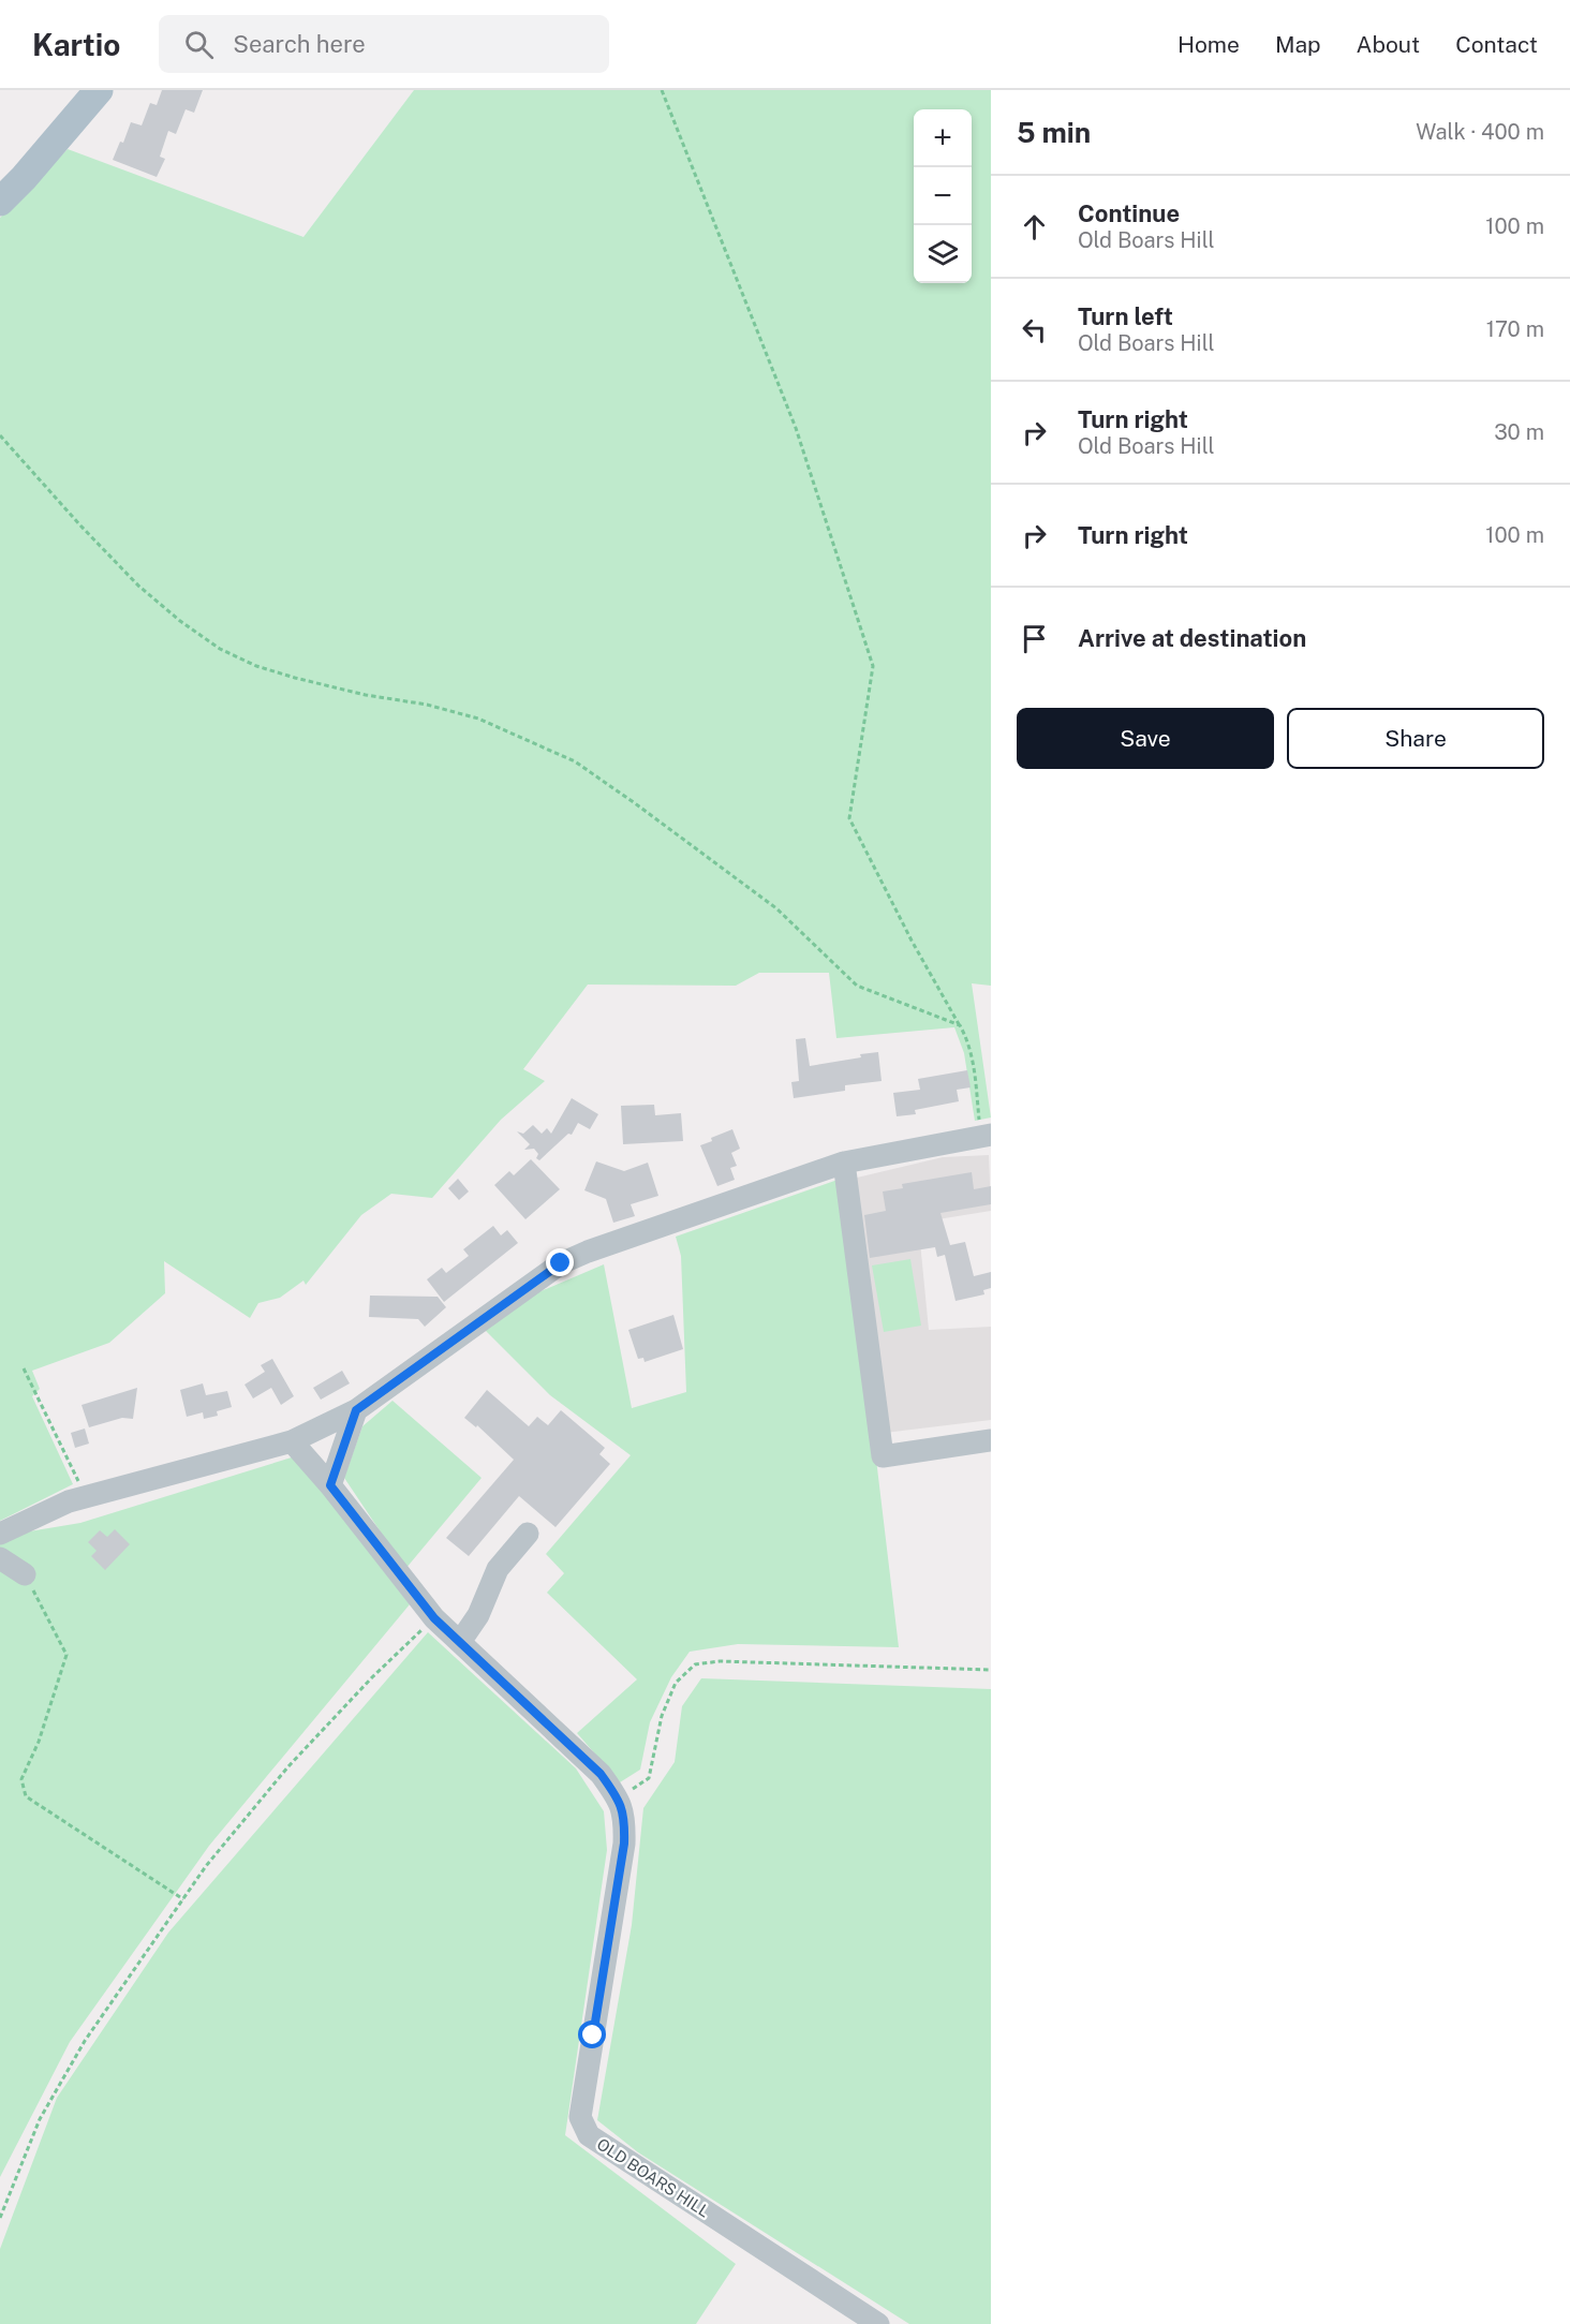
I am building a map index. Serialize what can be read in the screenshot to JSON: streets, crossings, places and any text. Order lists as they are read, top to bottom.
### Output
{
  "streets": {
    "street": ["OLD BOARS HILL"]
  },
  "page": {
    "header": "Kartio",
    "search": "Search here",
    "nav": [
      "Home",
      "Map",
      "About",
      "Contact"
    ],
    "heading": ["5 min", "Walk · 400 m"],
    "map_buttons": ["+", "−"],
    "list": [
      ["Continue", "Old Boars Hill", "100 m"],
      ["Turn left", "Old Boars Hill", "170 m"],
      ["Turn right", "Old Boars Hill", "30 m"],
      ["Turn right", "100 m"],
      "Arrive at destination"
    ],
    "buttons": ["Save", "Share"]
  }
}
